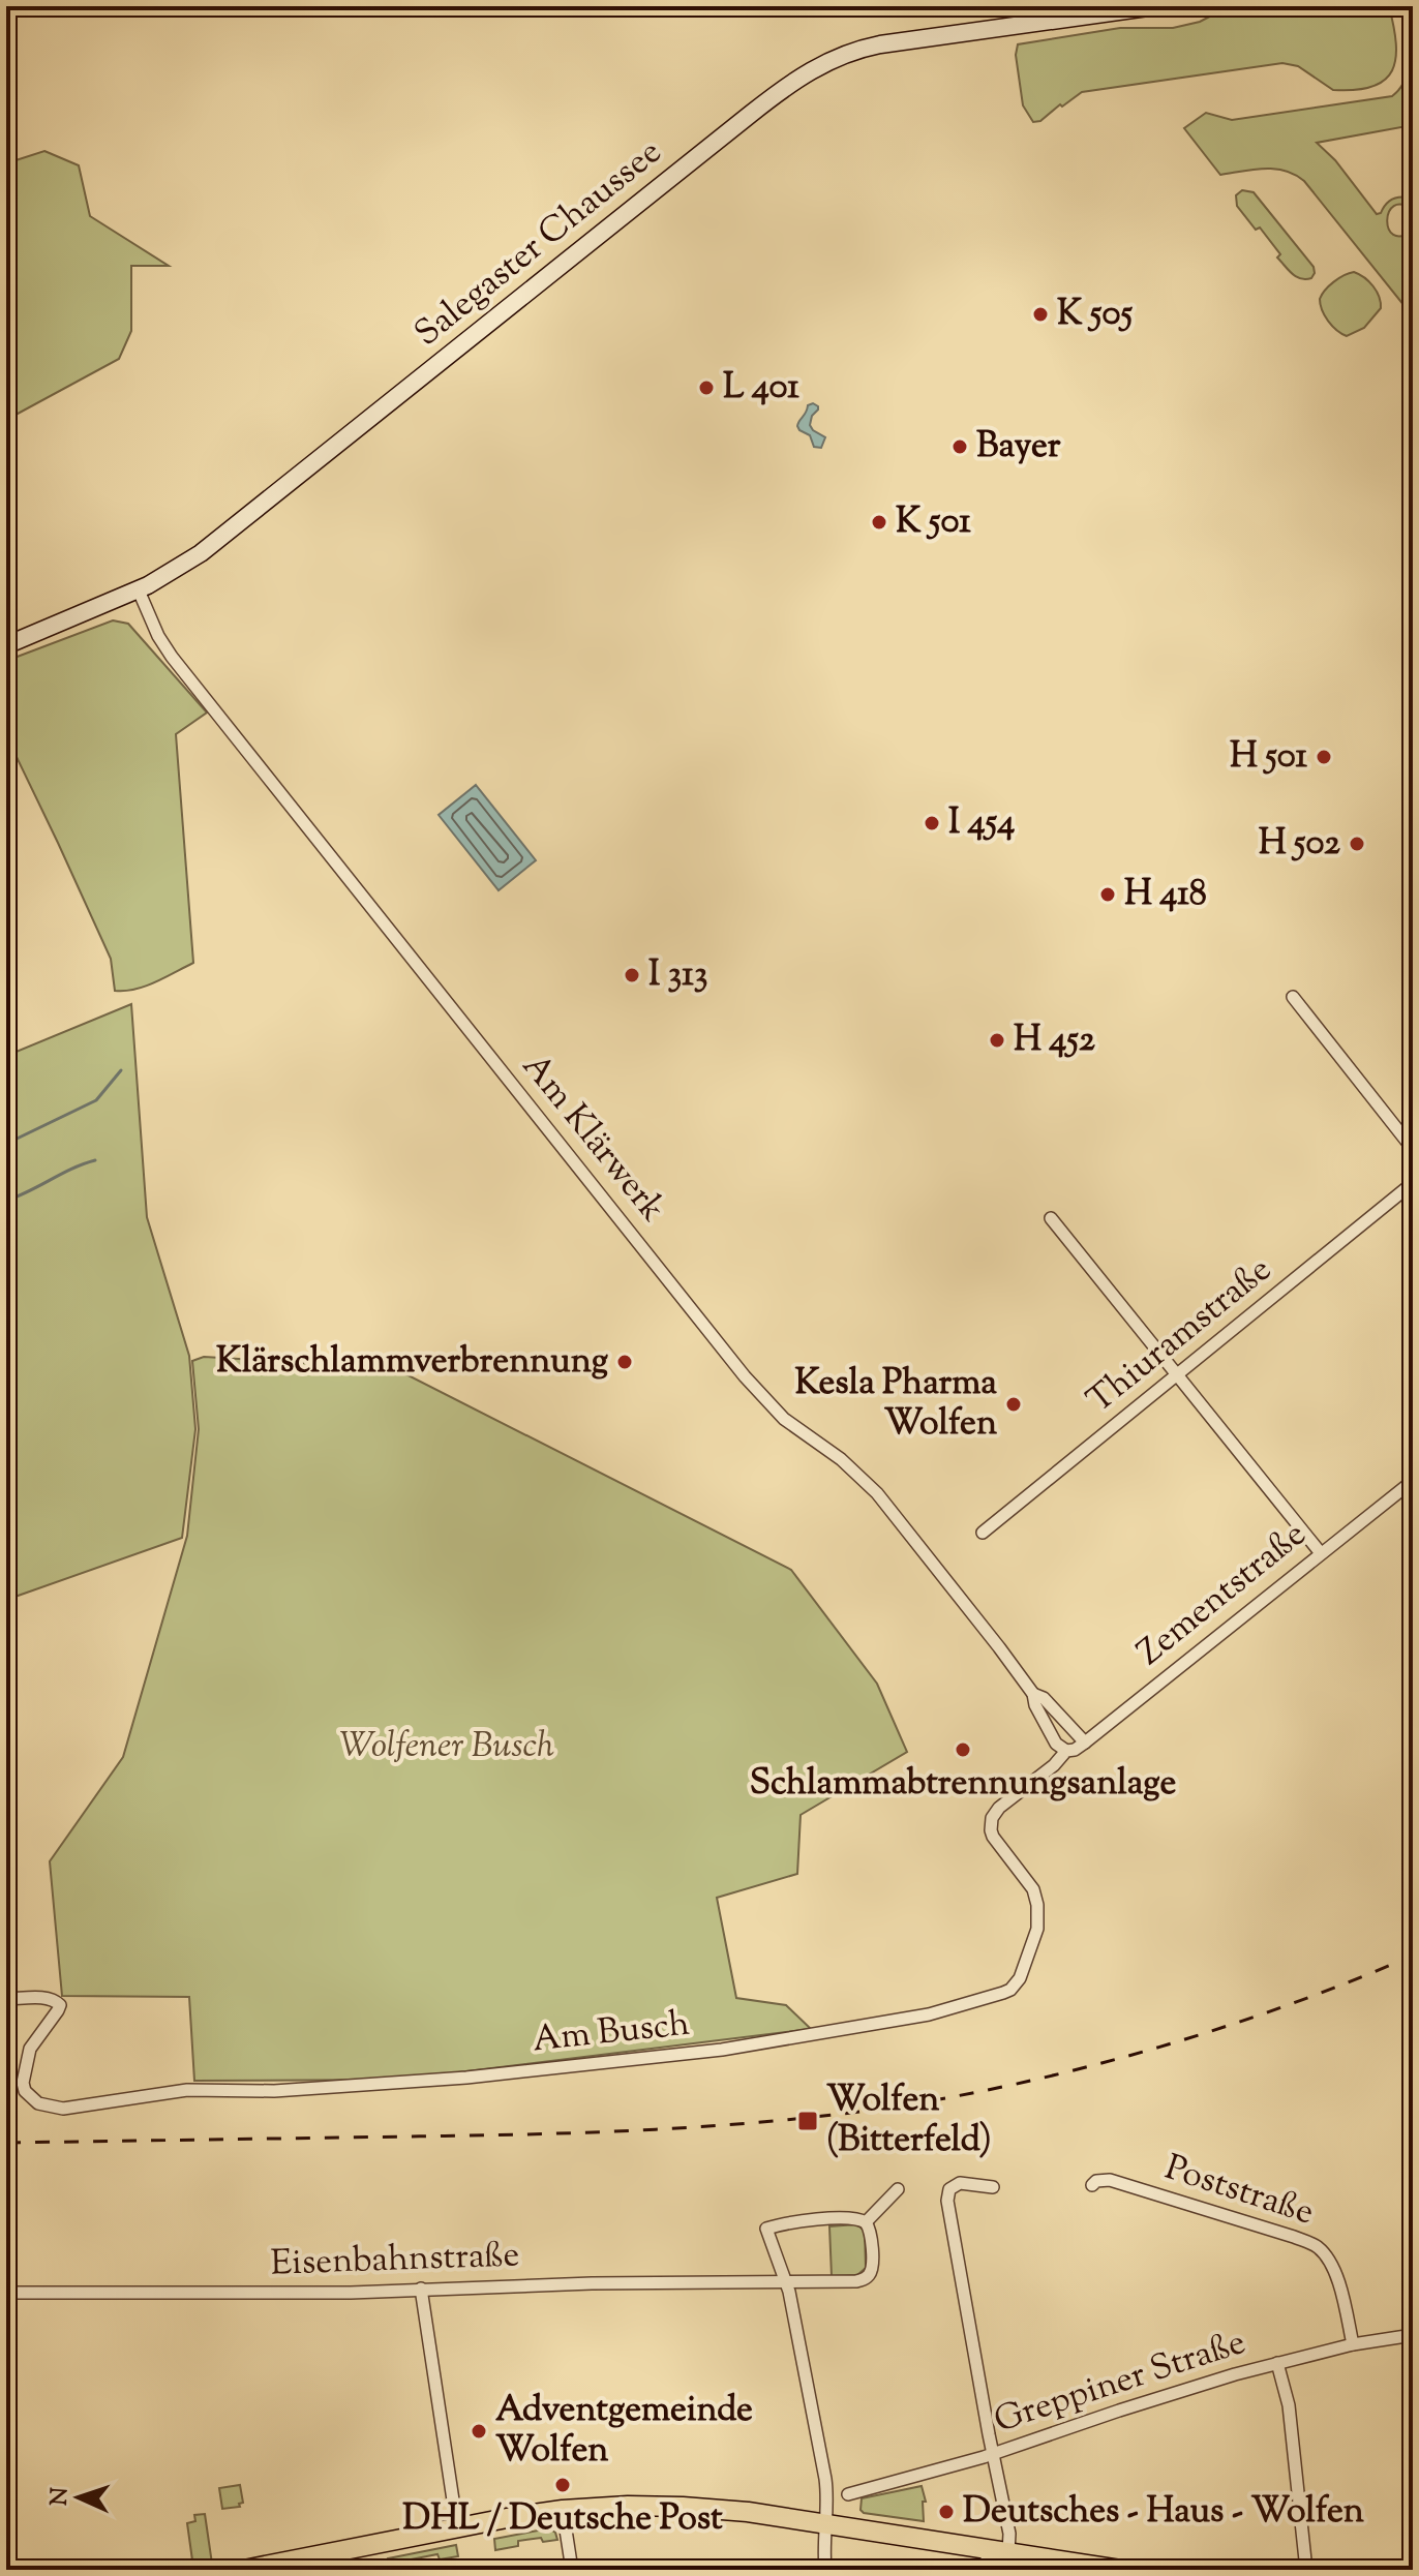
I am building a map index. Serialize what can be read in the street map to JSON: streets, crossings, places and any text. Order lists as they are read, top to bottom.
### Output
{
  "streets": {
    "main road": ["Salegaster Chaussee"],
    "street": [
      "Am Klärwerk",
      "Thiuramstraße",
      "Zementstraße",
      "Am Busch",
      "Poststraße",
      "Eisenbahnstraße",
      "Greppiner Straße"
    ]
  },
  "crossings": [
    ["Salegaster Chaussee", "Am Klärwerk"],
    ["Am Klärwerk", "Zementstraße"],
    ["Am Klärwerk", "Am Busch"],
    ["Zementstraße", "Am Busch"],
    ["Poststraße", "Greppiner Straße"]
  ],
  "parks": ["Wolfener Busch"],
  "places": {
    "other": [
      "K 505",
      "L 401",
      "Bayer",
      "K 501",
      "H 501",
      "I 454",
      "H 502",
      "H 418",
      "I 313",
      "H 452",
      "Klärschlammverbrennung",
      "Kesla Pharma Wolfen",
      "Schlammabtrennungsanlage",
      "Adventgemeinde Wolfen",
      "DHL / Deutsche Post",
      "Deutsches - Haus - Wolfen"
    ],
    "transit": ["Wolfen (Bitterfeld)"]
  },
  "north": "left"
}
